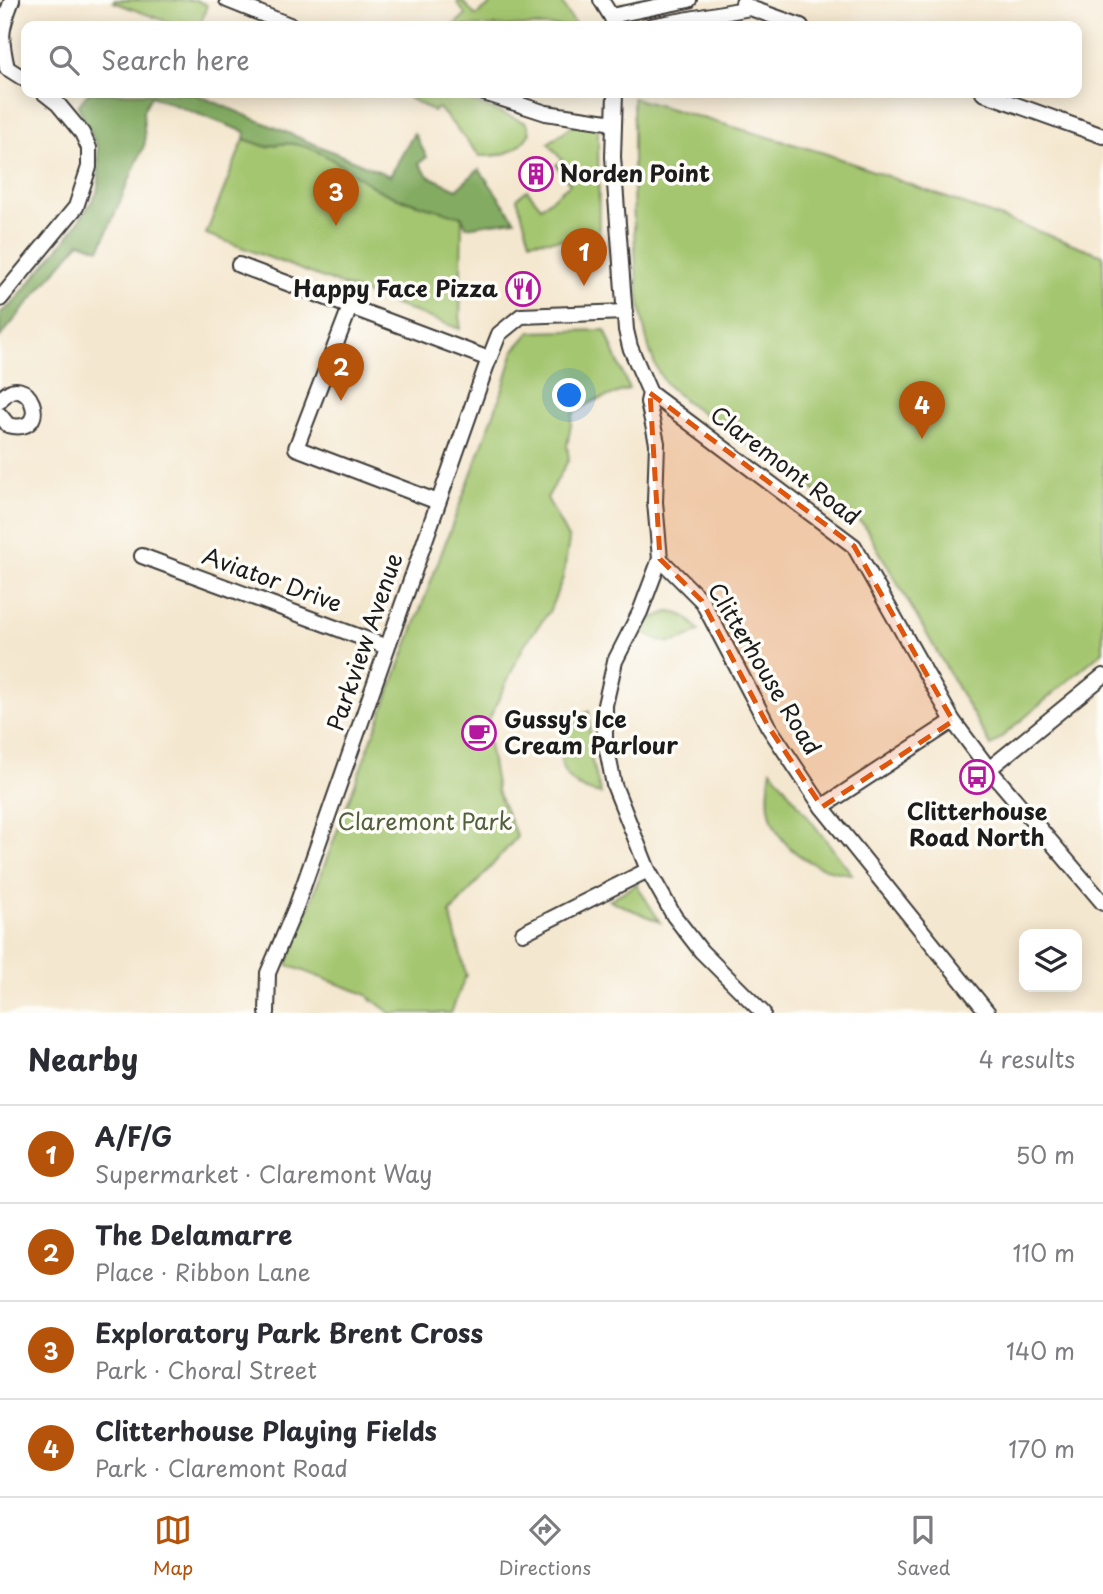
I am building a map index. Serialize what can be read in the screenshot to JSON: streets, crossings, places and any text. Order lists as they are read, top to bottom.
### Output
{
  "streets": {
    "street": [
      "Claremont Road",
      "Aviator Drive",
      "Parkview Avenue",
      "Clitterhouse Road"
    ]
  },
  "crossings": [
    ["Claremont Road", "Parkview Avenue"],
    ["Aviator Drive", "Parkview Avenue"]
  ],
  "parks": ["Claremont Park"],
  "places": {
    "building": ["Norden Point"],
    "restaurant": ["Happy Face Pizza"],
    "cafe": ["Gussy's Ice Cream Parlour"],
    "bus stop": ["Clitterhouse Road North"]
  },
  "page": {
    "search": "Search here",
    "pins": [
      "3",
      "1",
      "2",
      "4"
    ],
    "heading": ["Nearby", "4 results"],
    "list": [
      {
        "mark": "1",
        "name": "A/F/G",
        "note": "Supermarket · Claremont Way",
        "value": "50 m"
      },
      {
        "mark": "2",
        "name": "The Delamarre",
        "note": "Place · Ribbon Lane",
        "value": "110 m"
      },
      {
        "mark": "3",
        "name": "Exploratory Park Brent Cross",
        "note": "Park · Choral Street",
        "value": "140 m"
      },
      {
        "mark": "4",
        "name": "Clitterhouse Playing Fields",
        "note": "Park · Claremont Road",
        "value": "170 m"
      }
    ],
    "nav": ["Map", "Directions", "Saved"]
  }
}
